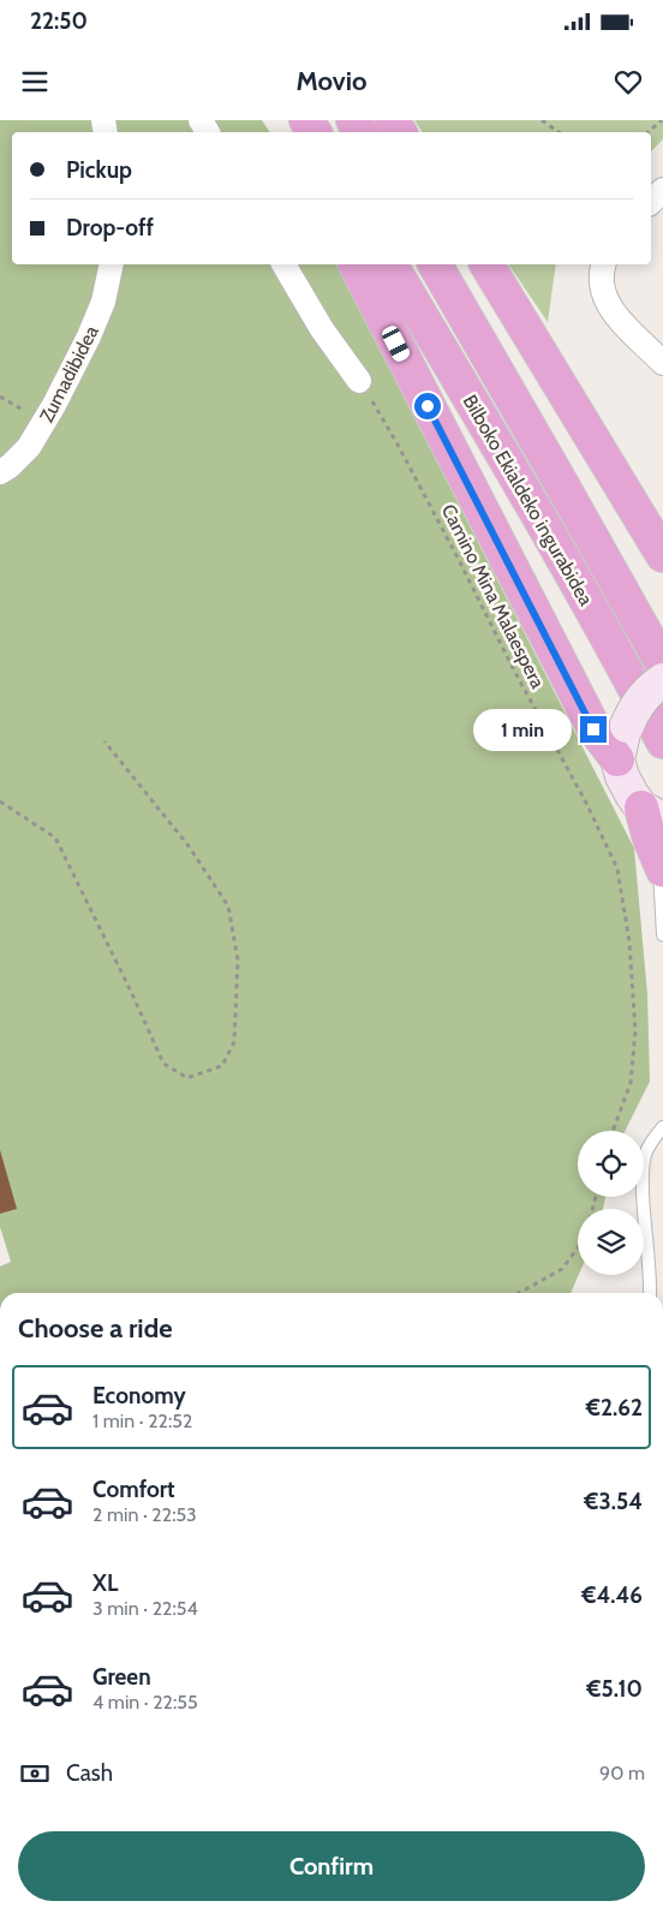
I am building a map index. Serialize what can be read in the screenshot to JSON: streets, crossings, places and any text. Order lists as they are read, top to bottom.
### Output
{
  "streets": {
    "highway": ["Bilboko Ekialdeko ingurabidea"],
    "street": ["Zumadibidea"],
    "path": ["Camino Mina Malaespera"]
  },
  "page": {
    "status": "22:50",
    "header": "Movio",
    "banner": ["Pickup", "Drop-off"],
    "bubble": "1 min",
    "heading": "Choose a ride",
    "list": [
      {
        "name": "Economy",
        "note": "1 min · 22:52",
        "value": "€2.62"
      },
      {
        "name": "Comfort",
        "note": "2 min · 22:53",
        "value": "€3.54"
      },
      {
        "name": "XL",
        "note": "3 min · 22:54",
        "value": "€4.46"
      },
      {
        "name": "Green",
        "note": "4 min · 22:55",
        "value": "€5.10"
      }
    ],
    "pay": ["Cash", "90 m"],
    "buttons": "Confirm"
  }
}
